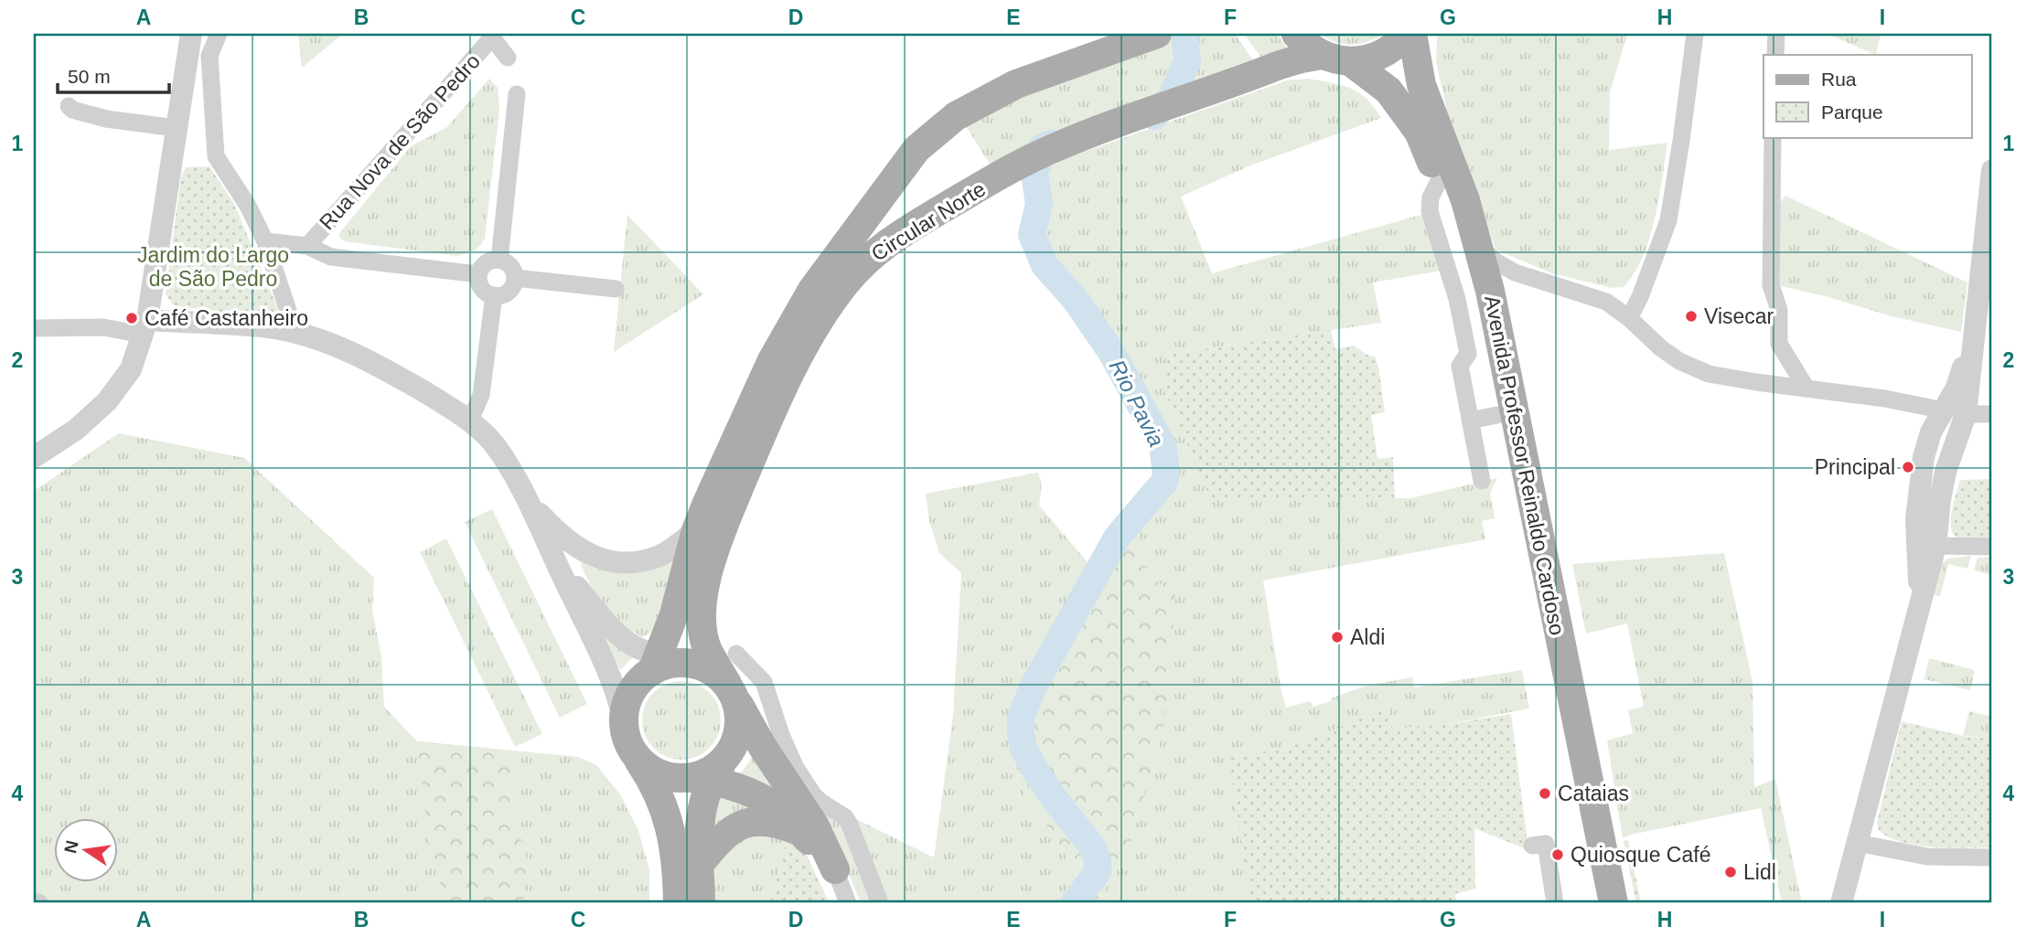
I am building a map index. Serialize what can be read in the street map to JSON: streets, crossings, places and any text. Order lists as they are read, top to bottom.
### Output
{
  "streets": {
    "main road": ["Circular Norte", "Avenida Professor Reinaldo Cardoso"],
    "street": ["Rua Nova de São Pedro"]
  },
  "water": ["Rio Pavia"],
  "parks": ["Jardim do Largo de São Pedro"],
  "places": [
    "Visecar",
    "Café Castanheiro",
    "Principal",
    "Aldi",
    "Cataias",
    "Quiosque Café",
    "Lidl"
  ],
  "legend": ["Rua", "Parque"],
  "scale_bar": "50 m",
  "north": "left",
  "grid": {
    "columns": [
      "A",
      "B",
      "C",
      "D",
      "E",
      "F",
      "G",
      "H",
      "I"
    ],
    "rows": [
      "1",
      "2",
      "3",
      "4"
    ]
  }
}
